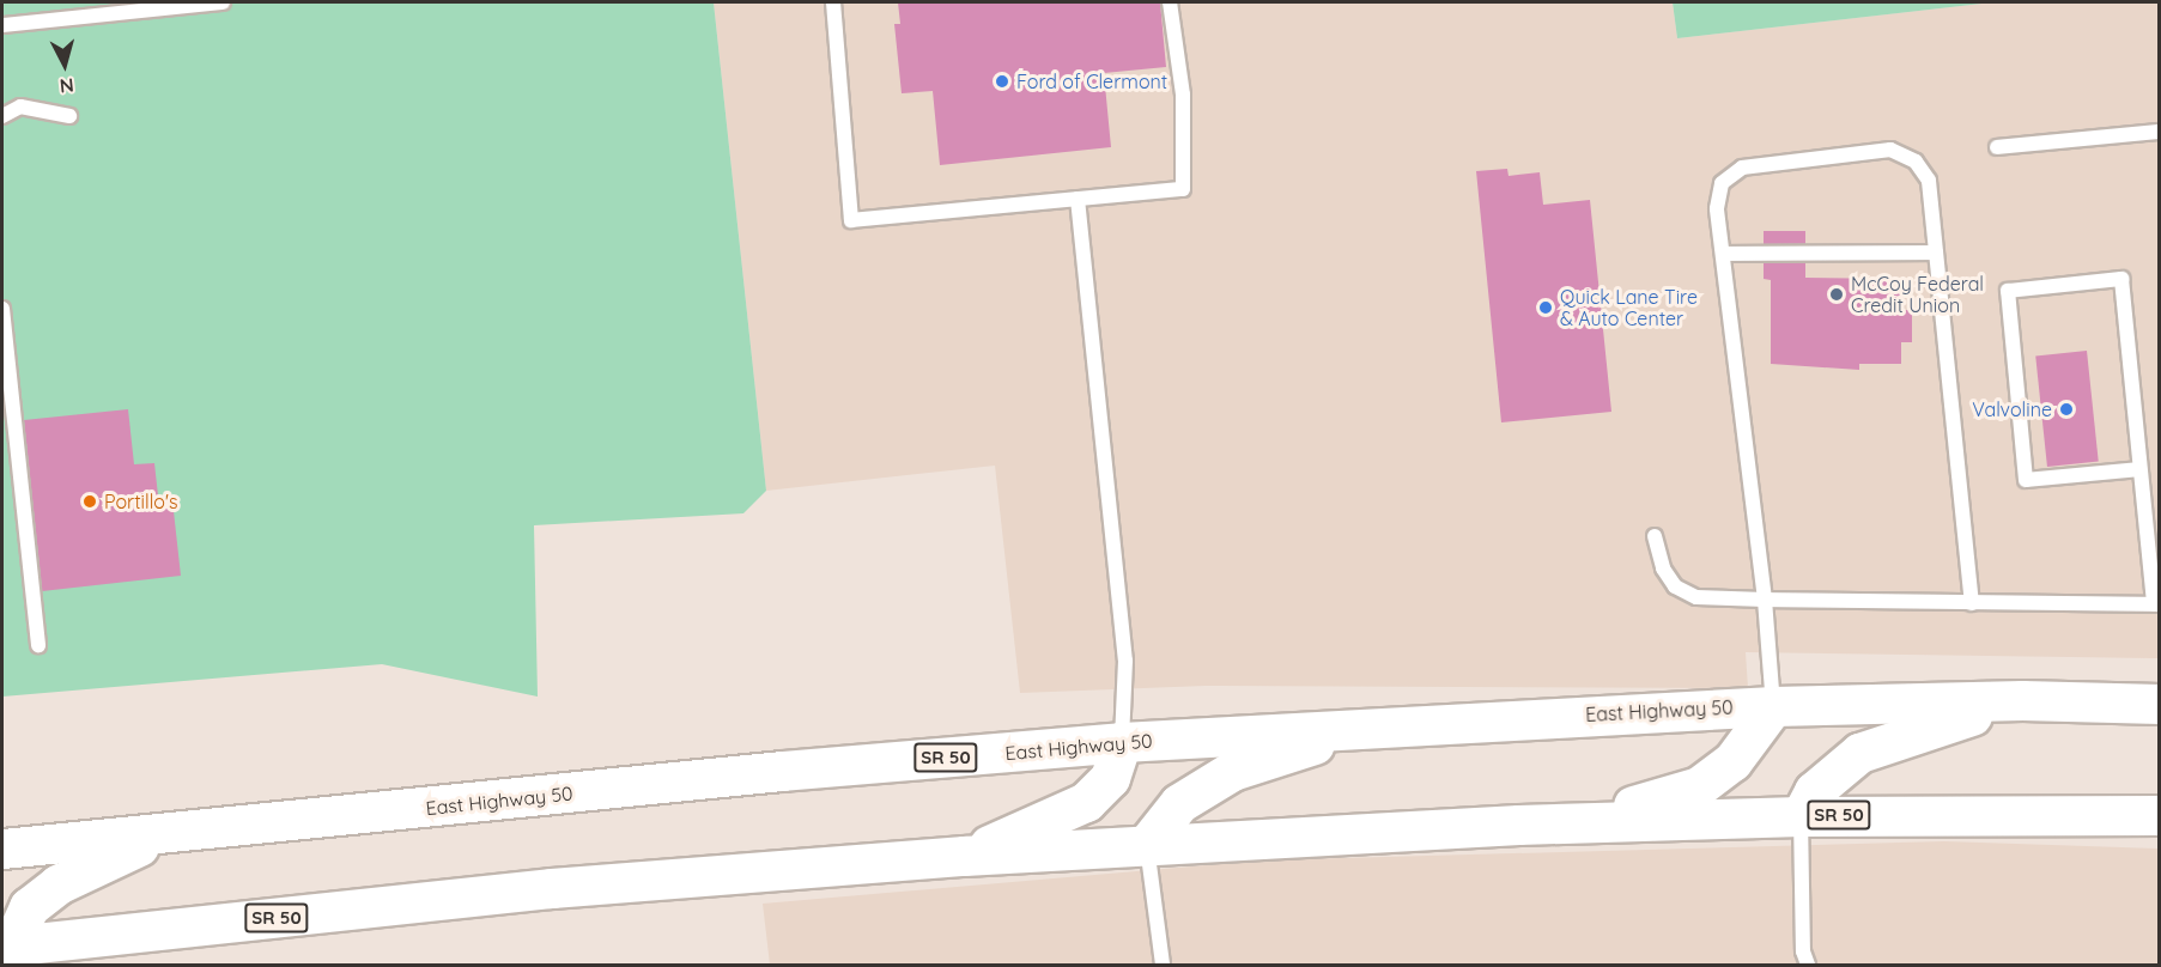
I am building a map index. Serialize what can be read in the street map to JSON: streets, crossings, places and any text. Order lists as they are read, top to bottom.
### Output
{
  "streets": {
    "highway": ["East Highway 50", "SR 50"]
  },
  "places": [
    "Ford of Clermont",
    "McCoy Federal Credit Union",
    "Quick Lane Tire & Auto Center",
    "Valvoline",
    "Portillo's"
  ],
  "north": "bottom"
}
